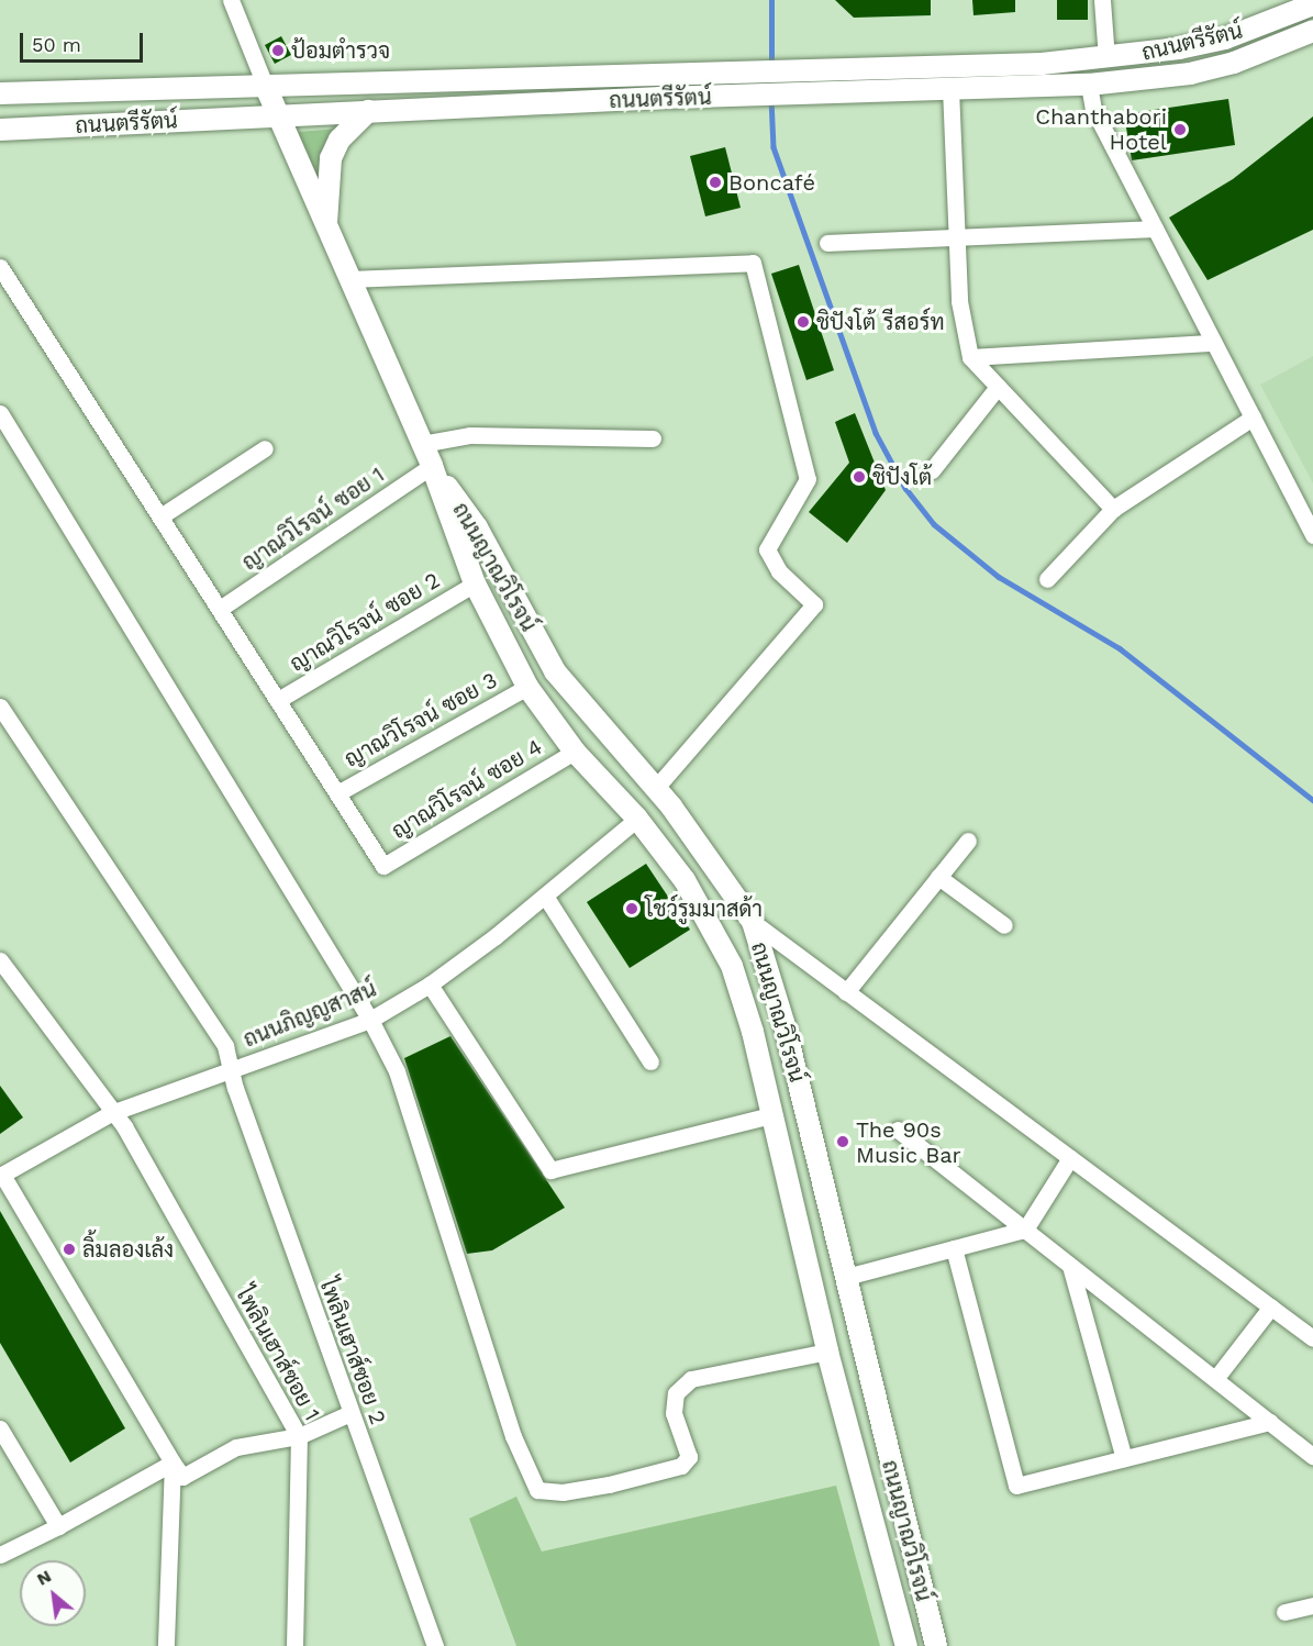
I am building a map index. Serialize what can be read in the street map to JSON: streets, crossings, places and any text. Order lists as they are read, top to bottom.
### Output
{
  "streets": {
    "main road": ["ถนนตรีรัตน์", "ถนนญาณวิโรจน์"],
    "street": [
      "ญาณวิโรจน์ ซอย 1",
      "ญาณวิโรจน์ ซอย 2",
      "ญาณวิโรจน์ ซอย 3",
      "ญาณวิโรจน์ ซอย 4",
      "ถนนภิญญสาสน์",
      "ไพลินเฮาส์ซอย 2",
      "ไพลินเฮาส์ซอย 1"
    ]
  },
  "crossings": [
    ["ถนนตรีรัตน์", "ถนนญาณวิโรจน์"],
    ["ญาณวิโรจน์ ซอย 1", "ถนนญาณวิโรจน์"],
    ["ถนนญาณวิโรจน์", "ญาณวิโรจน์ ซอย 2"],
    ["ถนนญาณวิโรจน์", "ญาณวิโรจน์ ซอย 3"],
    ["ถนนญาณวิโรจน์", "ญาณวิโรจน์ ซอย 4"],
    ["ถนนญาณวิโรจน์", "ถนนภิญญสาสน์"],
    ["ญาณวิโรจน์ ซอย 3", "ญาณวิโรจน์ ซอย 4"],
    ["ถนนภิญญสาสน์", "ไพลินเฮาส์ซอย 2"],
    ["ถนนภิญญสาสน์", "ไพลินเฮาส์ซอย 1"]
  ],
  "places": [
    "ป้อมตำรวจ",
    "Chanthabori Hotel",
    "Boncafé",
    "ชิปังโต้ รีสอร์ท",
    "ชิปังโต้",
    "โชว์รูมมาสด้า",
    "The 90s Music Bar",
    "ลิ้มลองเล้ง"
  ],
  "scale_bar": "50 m",
  "north": "top left"
}
